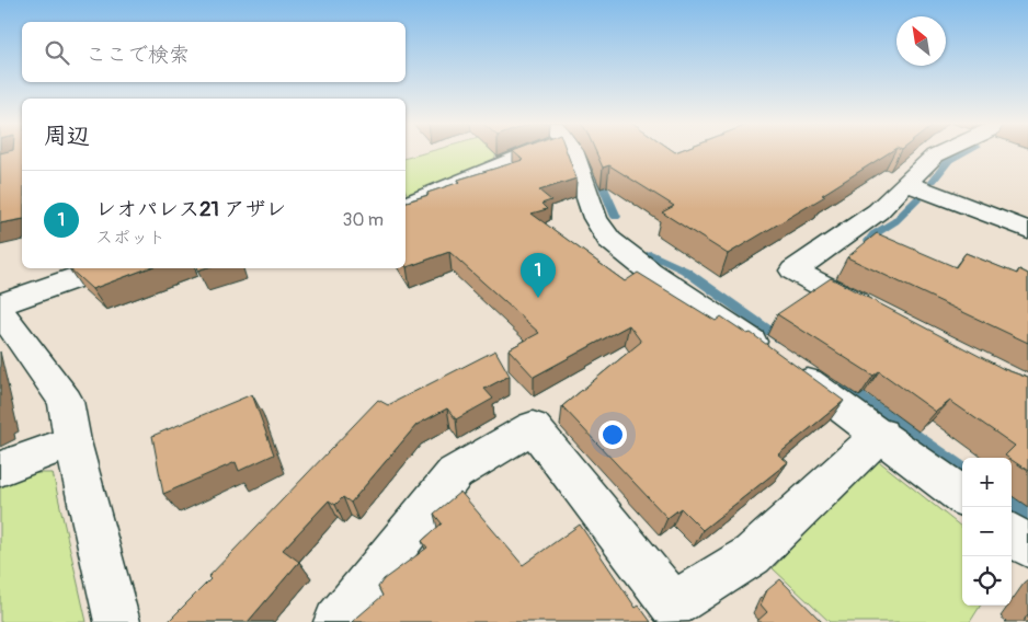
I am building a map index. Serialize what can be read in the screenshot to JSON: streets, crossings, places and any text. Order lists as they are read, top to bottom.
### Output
{
  "north": "top left",
  "page": {
    "search": "ここで検索",
    "heading": "周辺",
    "list": [
      {
        "mark": "1",
        "name": "レオパレス21 アザレ",
        "note": "スポット",
        "value": "30 m"
      }
    ],
    "pins": "1",
    "map_buttons": ["+", "−"]
  }
}
